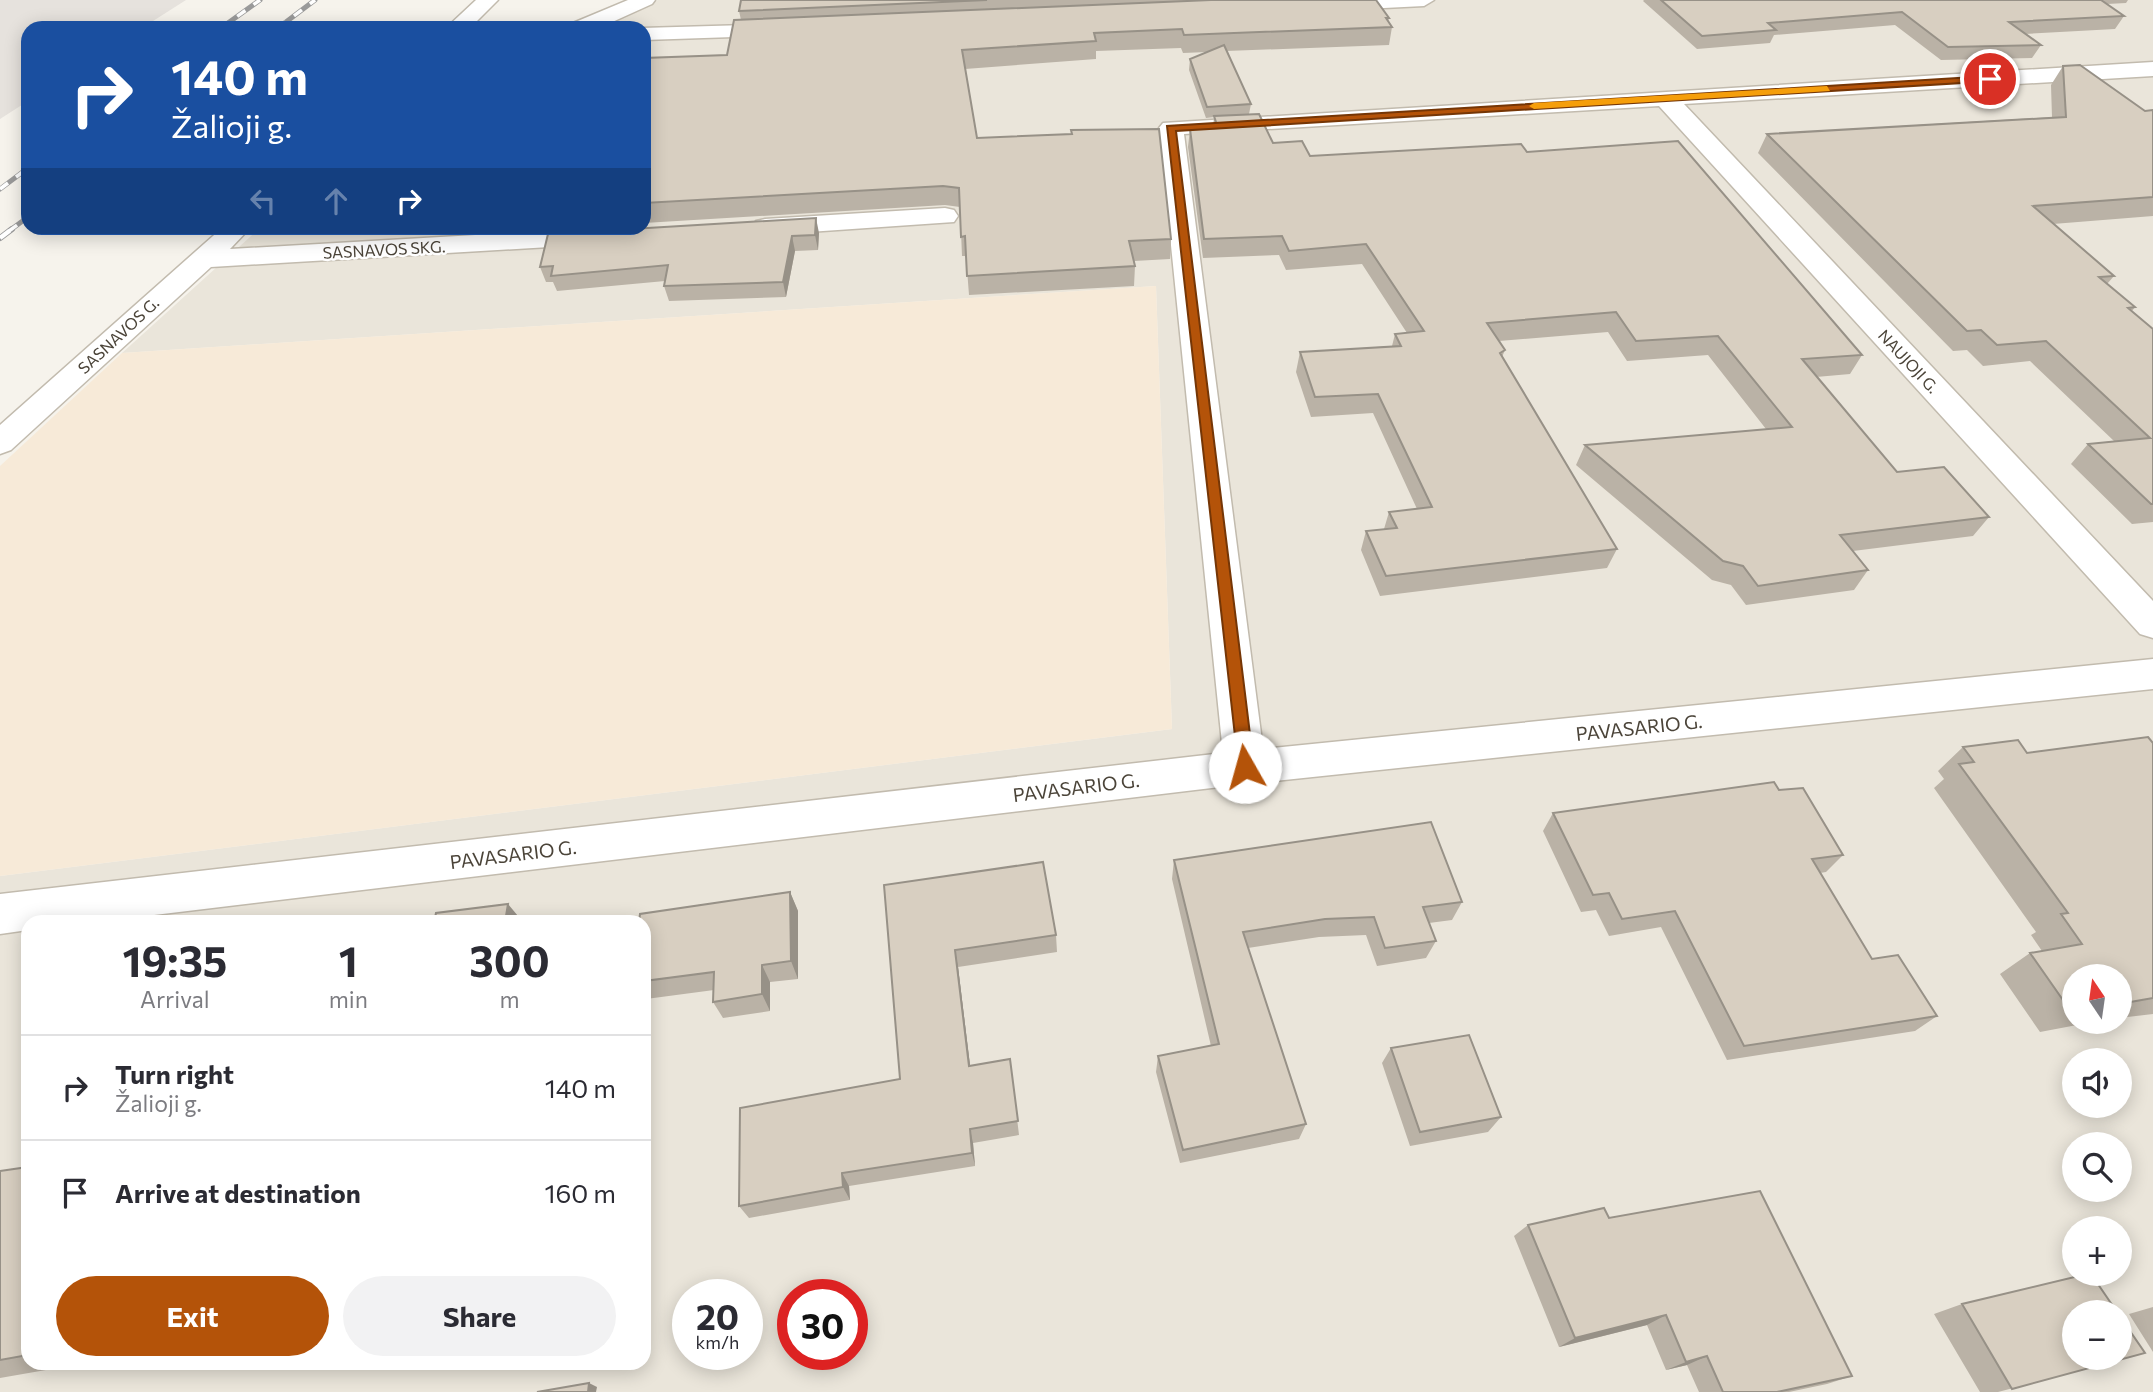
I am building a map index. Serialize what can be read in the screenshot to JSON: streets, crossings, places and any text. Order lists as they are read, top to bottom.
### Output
{
  "streets": {
    "street": [
      "SASNAVOS SKG.",
      "SASNAVOS G.",
      "NAUJOJI G.",
      "PAVASARIO G."
    ]
  },
  "crossings": [
    ["SASNAVOS SKG.", "SASNAVOS G."]
  ],
  "north": "top",
  "page": {
    "turn": ["140 m", "Žalioji g."],
    "eta": [
      "19:35",
      "Arrival",
      "1",
      "min",
      "300",
      "m"
    ],
    "map_buttons": ["+", "−"],
    "list": [
      {
        "name": "Turn right",
        "note": "Žalioji g.",
        "value": "140 m"
      },
      {
        "name": "Arrive at destination",
        "value": "160 m"
      }
    ],
    "buttons": ["Exit", "Share"],
    "speed": "20 km/h",
    "limit": "30"
  }
}
